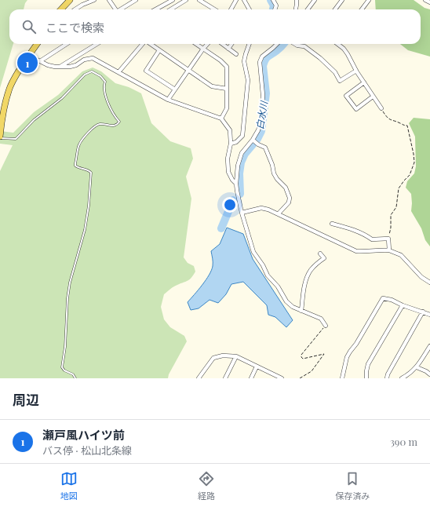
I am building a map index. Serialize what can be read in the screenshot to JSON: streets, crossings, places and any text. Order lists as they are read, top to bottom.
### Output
{
  "water": ["白水川"],
  "page": {
    "search": "ここで検索",
    "pins": "1",
    "heading": "周辺",
    "list": [
      {
        "mark": "1",
        "name": "瀬戸風ハイツ前",
        "note": "バス停 · 松山北条線",
        "value": "390 m"
      }
    ],
    "nav": ["地図", "経路", "保存済み"]
  }
}
